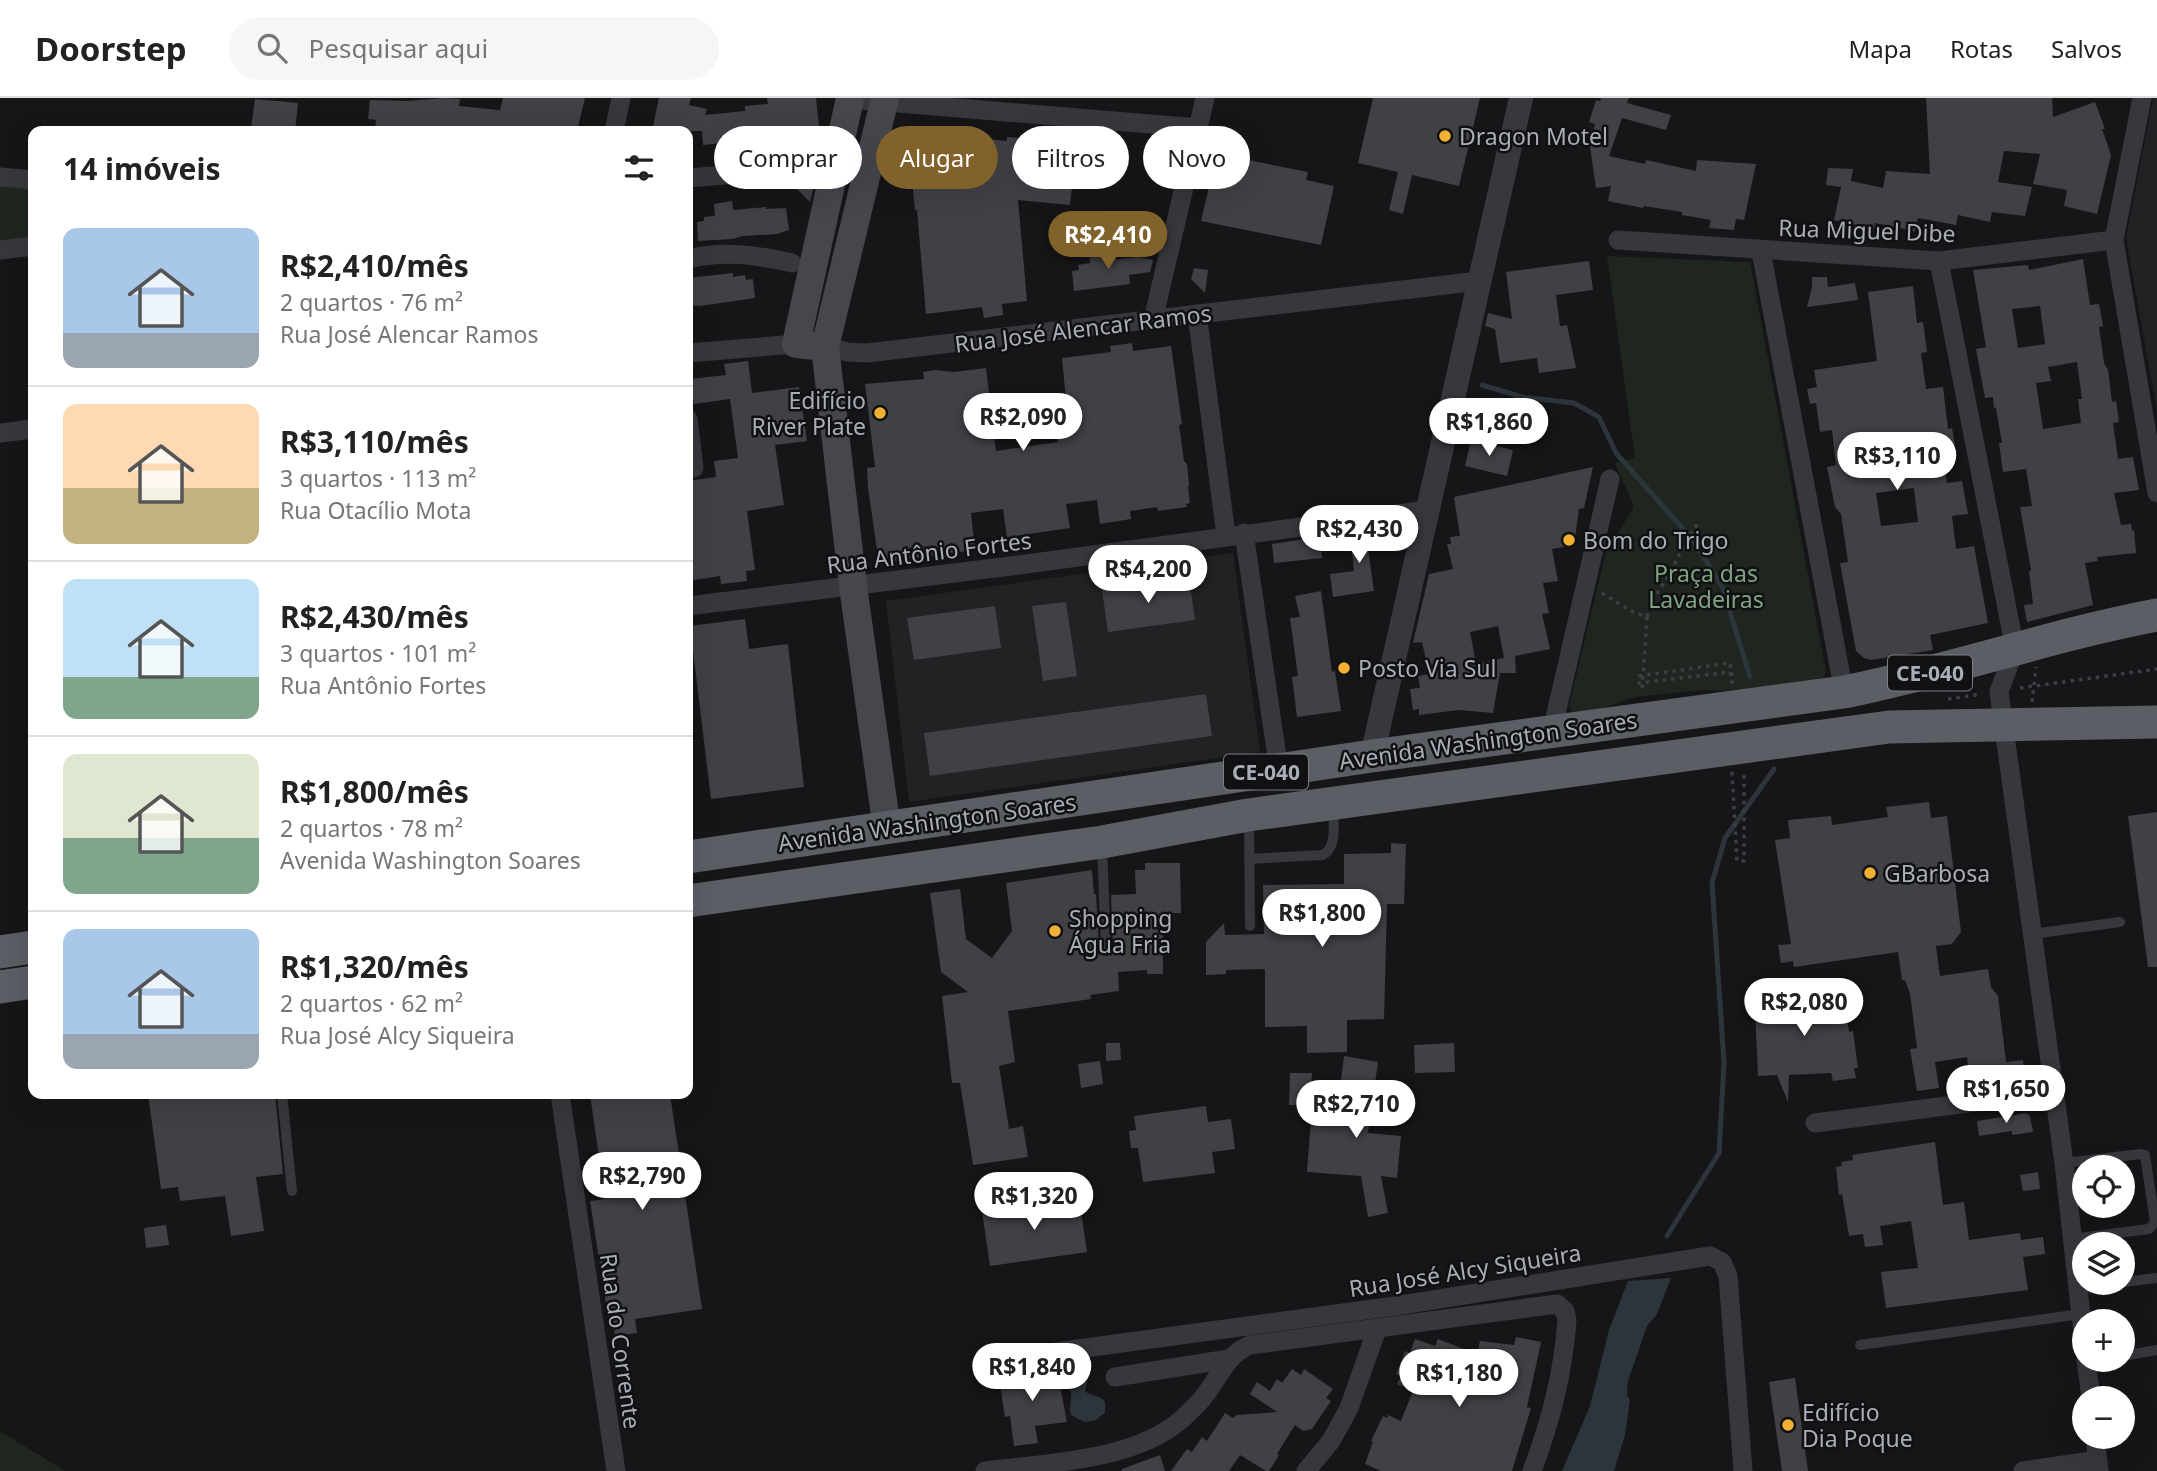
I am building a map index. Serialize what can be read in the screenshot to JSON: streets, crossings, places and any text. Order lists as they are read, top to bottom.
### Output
{
  "streets": {
    "highway": ["CE-040", "Avenida Washington Soares"],
    "main road": ["Rua José Alencar Ramos"],
    "street": [
      "Rua Miguel Dibe",
      "Rua Antônio Fortes",
      "Rua José Alcy Siqueira",
      "Rua do Corrente"
    ]
  },
  "parks": ["Praça das Lavadeiras"],
  "places": [
    "Dragon Motel",
    "Edifício River Plate",
    "Bom do Trigo",
    "Posto Via Sul",
    "GBarbosa",
    "Shopping Água Fria",
    "Edifício Dia Poque"
  ],
  "page": {
    "header": "Doorstep",
    "search": "Pesquisar aqui",
    "nav": ["Mapa", "Rotas", "Salvos"],
    "chip": [
      "Comprar",
      "Alugar",
      "Filtros",
      "Novo"
    ],
    "heading": "14 imóveis",
    "list": [
      {
        "name": "R$2,410/mês",
        "note": "2 quartos · 76 m² · Rua José Alencar Ramos"
      },
      {
        "name": "R$3,110/mês",
        "note": "3 quartos · 113 m² · Rua Otacílio Mota"
      },
      {
        "name": "R$2,430/mês",
        "note": "3 quartos · 101 m² · Rua Antônio Fortes"
      },
      {
        "name": "R$1,800/mês",
        "note": "2 quartos · 78 m² · Avenida Washington Soares"
      },
      {
        "name": "R$1,320/mês",
        "note": "2 quartos · 62 m² · Rua José Alcy Siqueira"
      }
    ],
    "price": [
      "R$2,410",
      "R$2,090",
      "R$1,860",
      "R$3,110",
      "R$2,430",
      "R$4,200",
      "R$1,800",
      "R$2,080",
      "R$1,650",
      "R$2,710",
      "R$2,790",
      "R$1,320",
      "R$1,840",
      "R$1,180"
    ],
    "map_buttons": ["+", "−"]
  }
}
